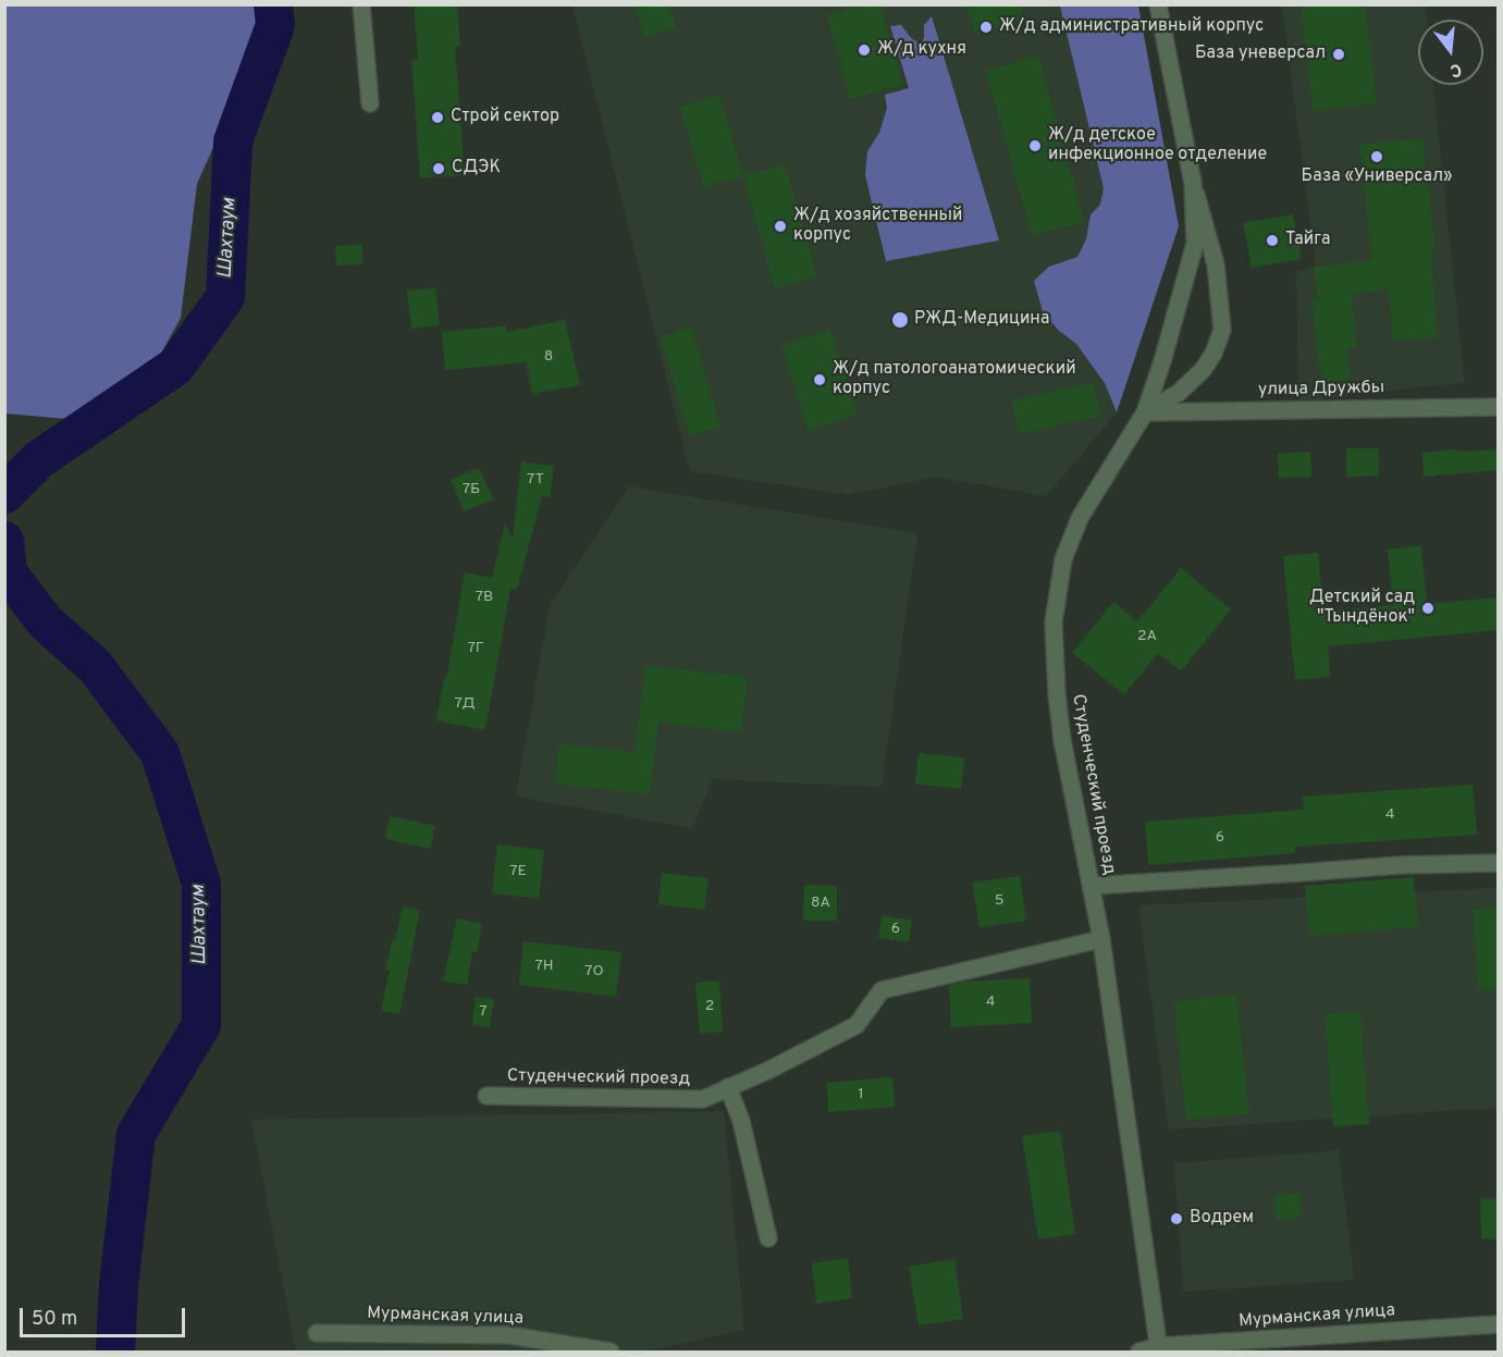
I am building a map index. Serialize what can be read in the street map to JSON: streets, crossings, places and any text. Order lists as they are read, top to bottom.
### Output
{
  "streets": {
    "street": ["улица Дружбы", "Студенческий проезд", "Мурманская улица"]
  },
  "crossings": [
    ["улица Дружбы", "Студенческий проезд"],
    ["Студенческий проезд", "Мурманская улица"]
  ],
  "water": ["Шахтаум"],
  "places": [
    "Ж/д административный корпус",
    "Ж/д кухня",
    "База уневерсал",
    "Строй сектор",
    "Ж/д детское инфекционное отделение",
    "База «Универсал»",
    "СДЭК",
    "Ж/д хозяйственный корпус",
    "Тайга",
    "РЖД-Медицина",
    "Ж/д патологоанатомический корпус",
    "Детский сад \"Тындёнок\"",
    "Водрем"
  ],
  "house_numbers": [
    "8",
    "7Т",
    "7Б",
    "7В",
    "2А",
    "7Г",
    "7Д",
    "4",
    "6",
    "7Е",
    "5",
    "8А",
    "6",
    "7Н",
    "7О",
    "4",
    "2",
    "7",
    "1"
  ],
  "scale_bar": "50 m",
  "north": "bottom"
}
